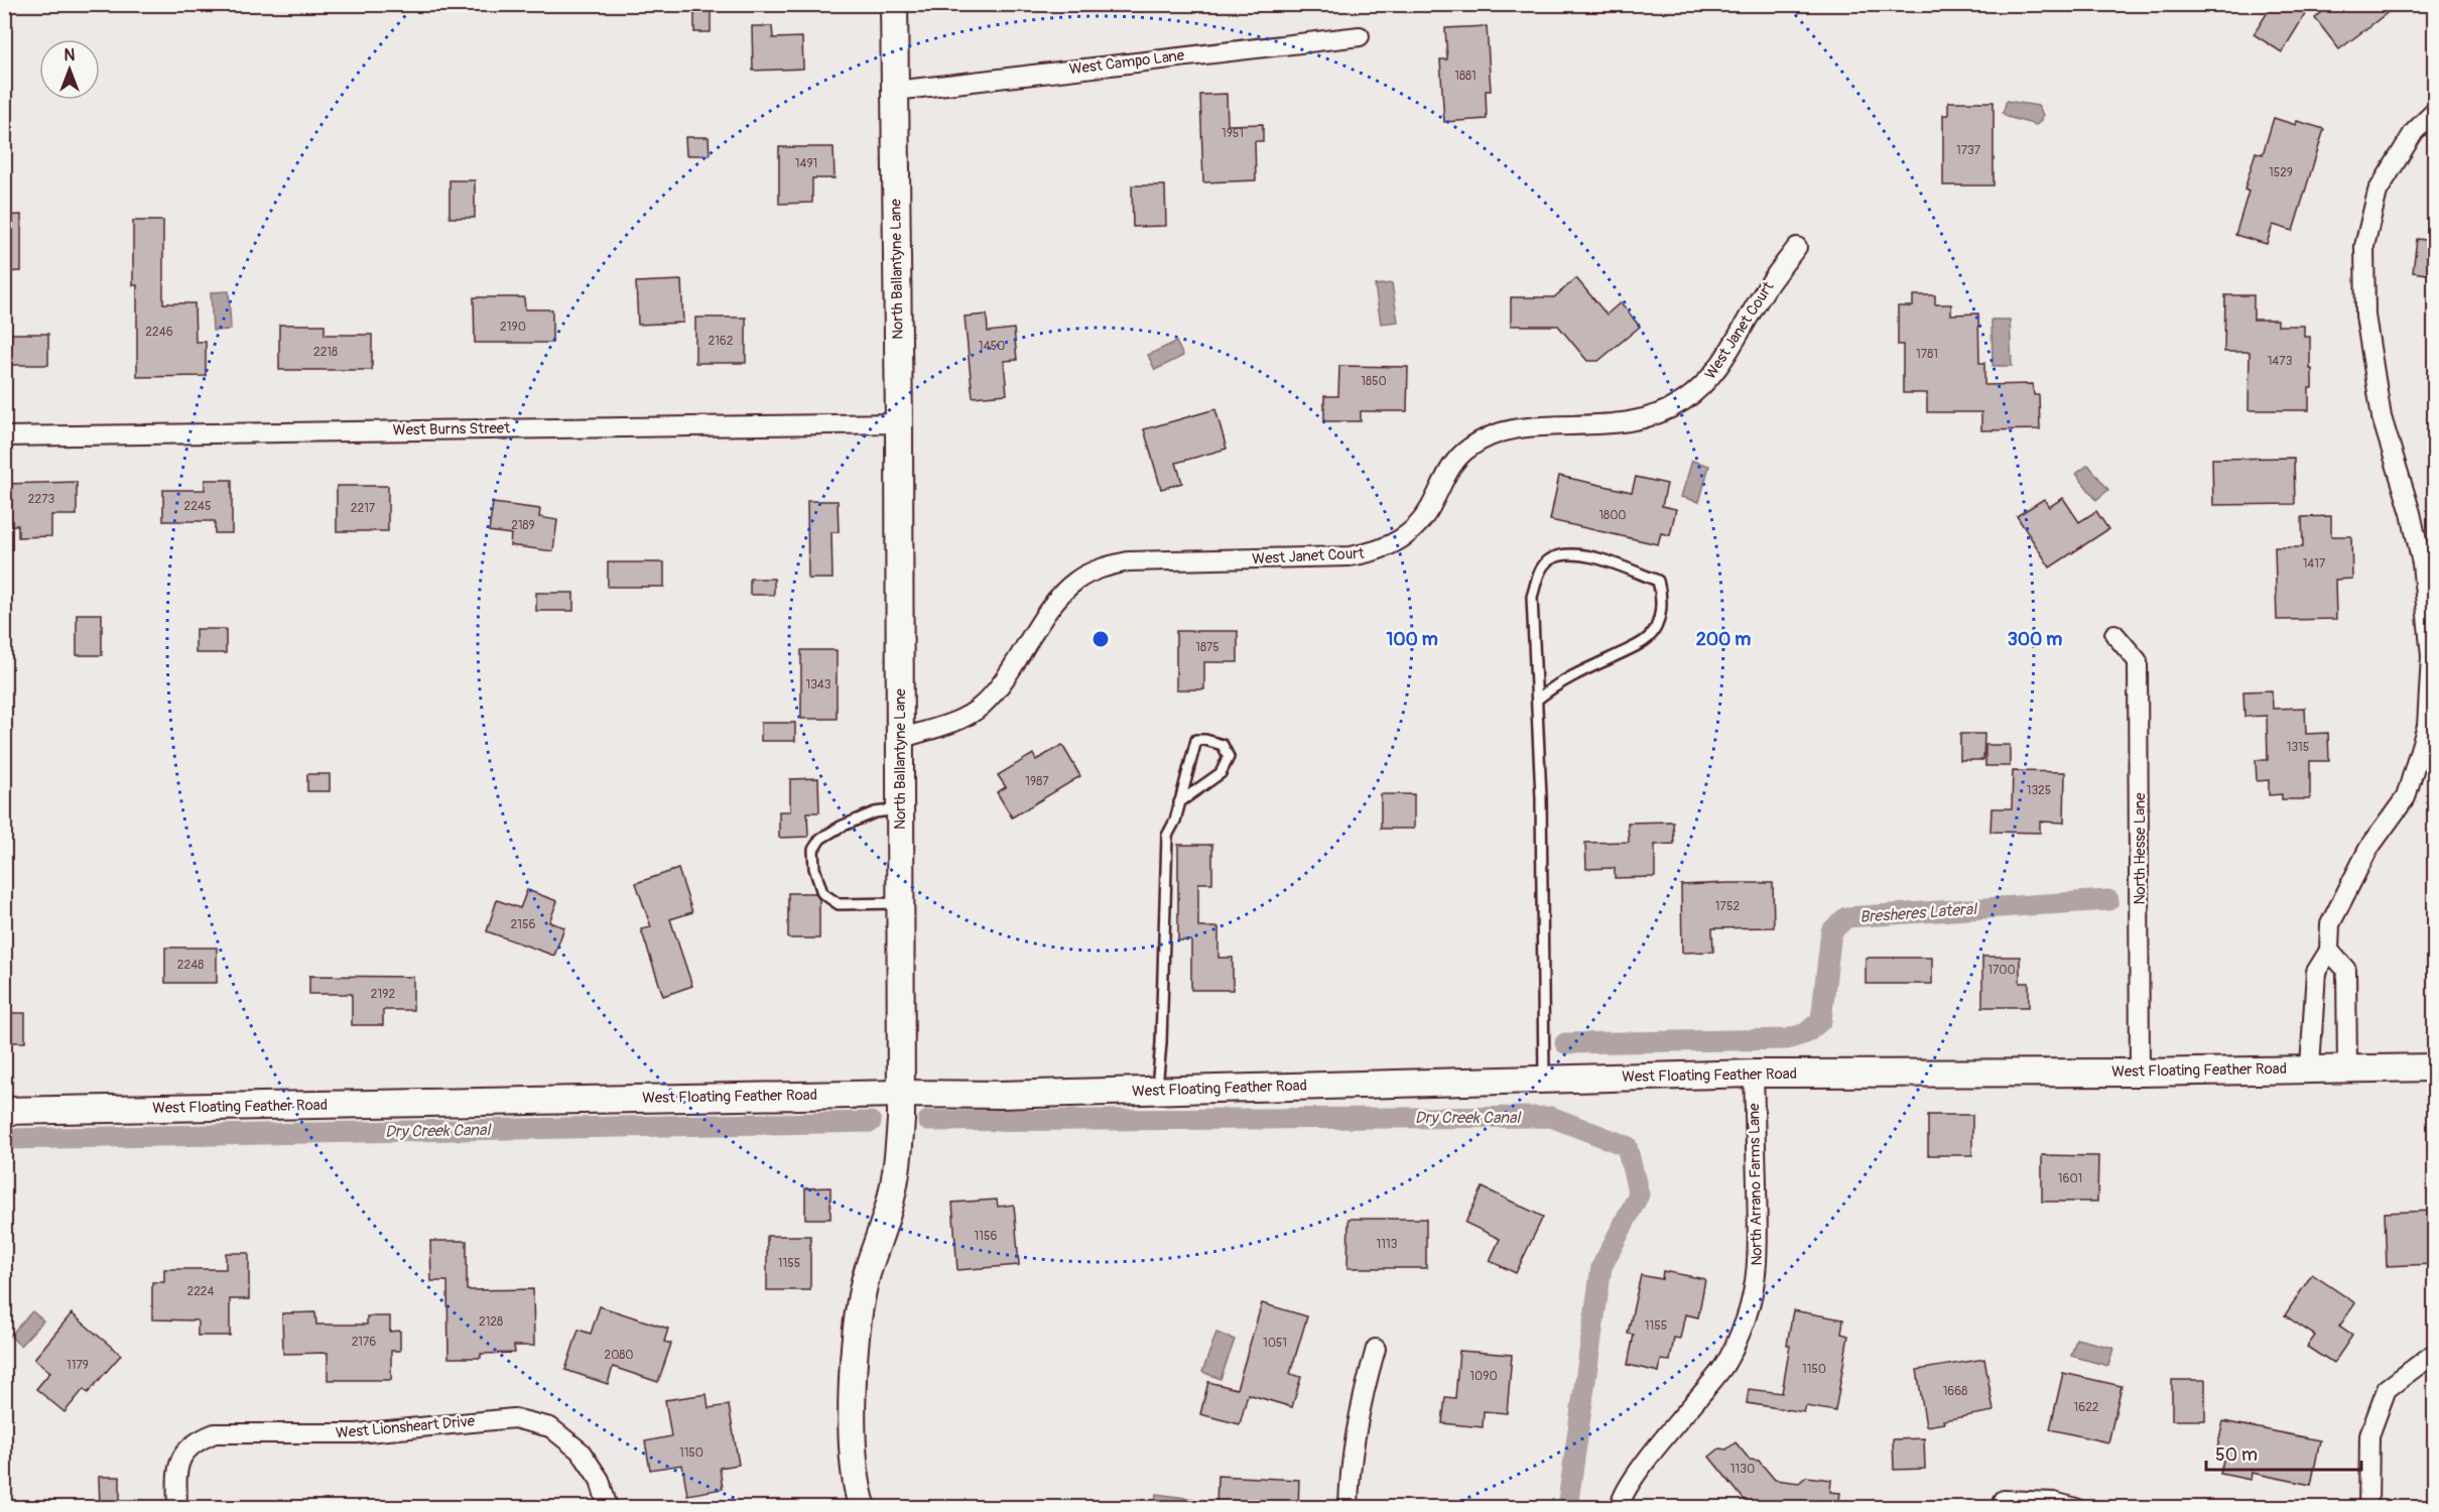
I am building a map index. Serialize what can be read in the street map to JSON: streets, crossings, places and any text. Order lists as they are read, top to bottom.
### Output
{
  "streets": {
    "main road": ["North Ballantyne Lane", "West Floating Feather Road"],
    "street": [
      "West Campo Lane",
      "West Janet Court",
      "West Burns Street",
      "North Hesse Lane",
      "North Arrano Farms Lane",
      "West Lionsheart Drive"
    ]
  },
  "crossings": [
    ["West Campo Lane", "North Ballantyne Lane"],
    ["North Ballantyne Lane", "West Janet Court"],
    ["North Ballantyne Lane", "West Burns Street"],
    ["North Ballantyne Lane", "West Floating Feather Road"],
    ["North Hesse Lane", "West Floating Feather Road"],
    ["West Floating Feather Road", "North Arrano Farms Lane"]
  ],
  "water": ["Bresheres Lateral", "Dry Creek Canal"],
  "house_numbers": [
    "1881",
    "1951",
    "1737",
    "1491",
    "1529",
    "2190",
    "2246",
    "2162",
    "1450",
    "2218",
    "1781",
    "1473",
    "1850",
    "2273",
    "2245",
    "2217",
    "1800",
    "2189",
    "1417",
    "1875",
    "1343",
    "1315",
    "1987",
    "1325",
    "1752",
    "2156",
    "2248",
    "1700",
    "2192",
    "1601",
    "1156",
    "1113",
    "1155",
    "2224",
    "2128",
    "1155",
    "2176",
    "1051",
    "2080",
    "1179",
    "1150",
    "1090",
    "1668",
    "1622",
    "1150",
    "1130"
  ],
  "scale_bar": "50 m",
  "north": "top",
  "rings": ["100 m", "200 m", "300 m"]
}
